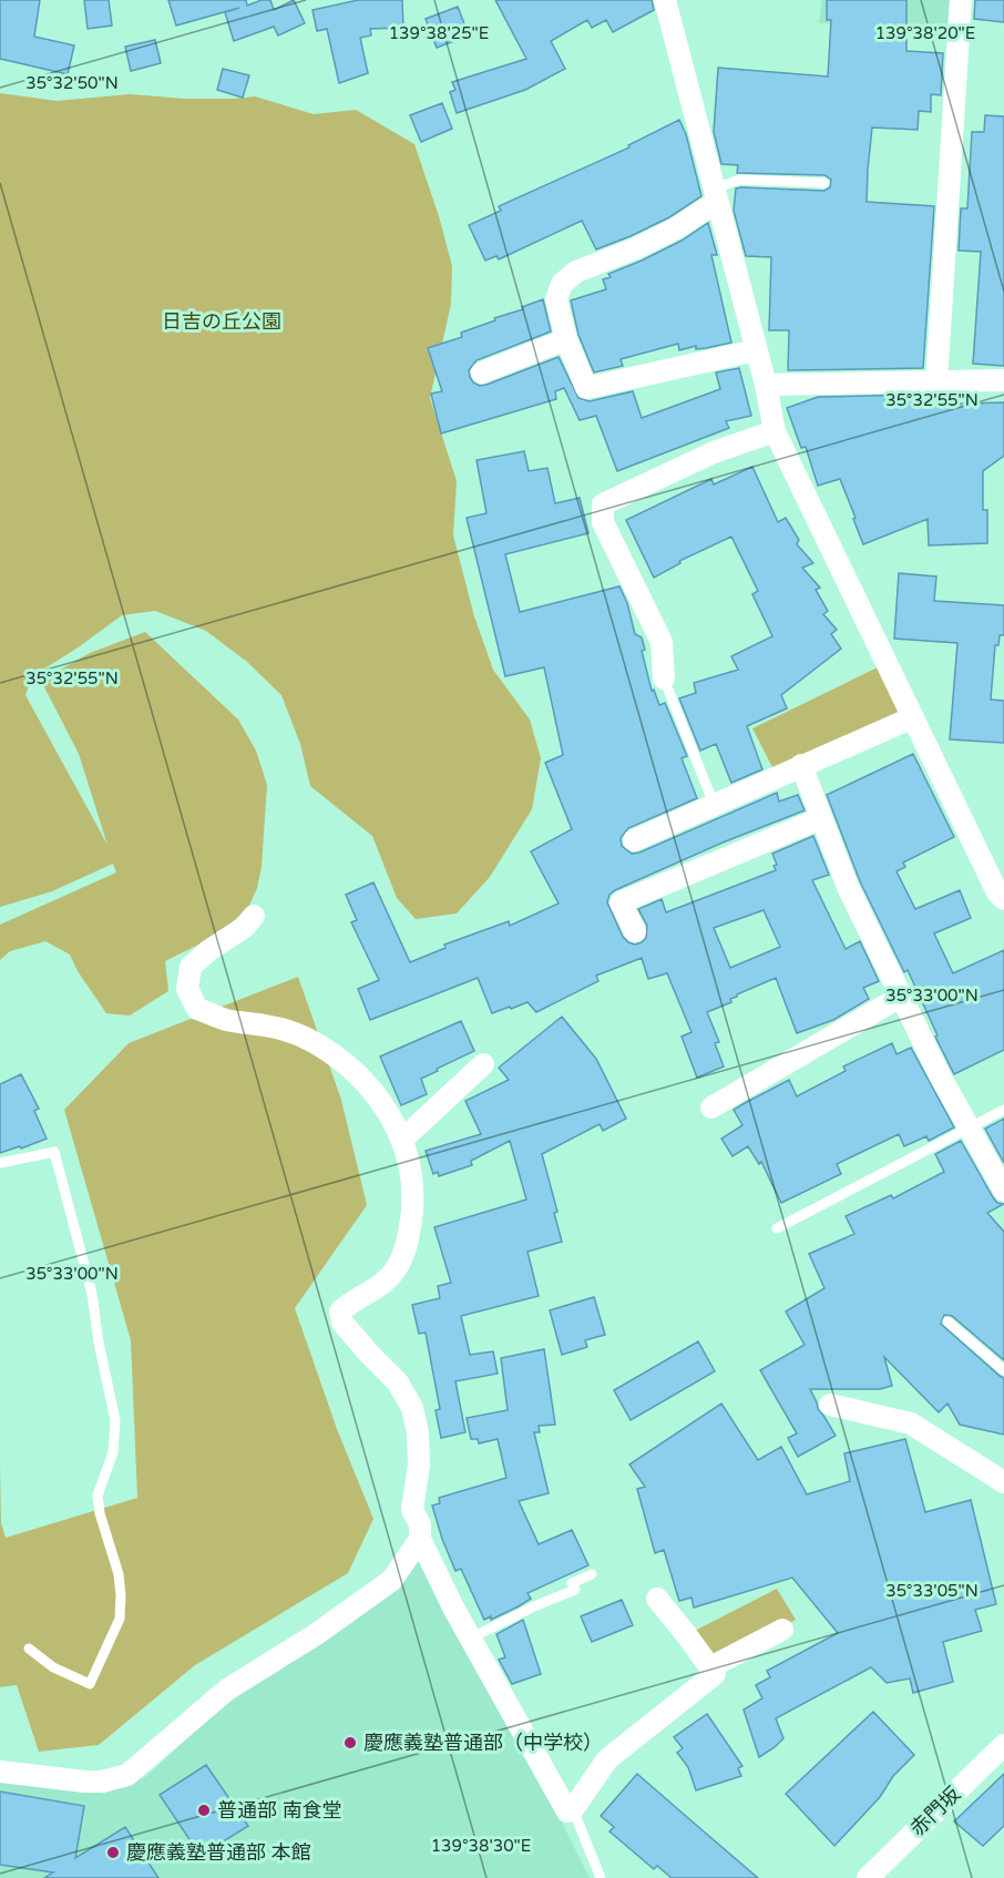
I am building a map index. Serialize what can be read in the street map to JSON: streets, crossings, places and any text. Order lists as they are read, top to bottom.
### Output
{
  "streets": {
    "street": ["赤門坂"]
  },
  "parks": ["日吉の丘公園"],
  "places": ["慶應義塾普通部（中学校）", "普通部 南食堂", "慶應義塾普通部 本館"],
  "coordinates": [
    "139°38'25\"E",
    "139°38'20\"E",
    "35°32'50\"N",
    "35°32'55\"N",
    "35°33'00\"N",
    "35°33'05\"N",
    "139°38'30\"E"
  ]
}
